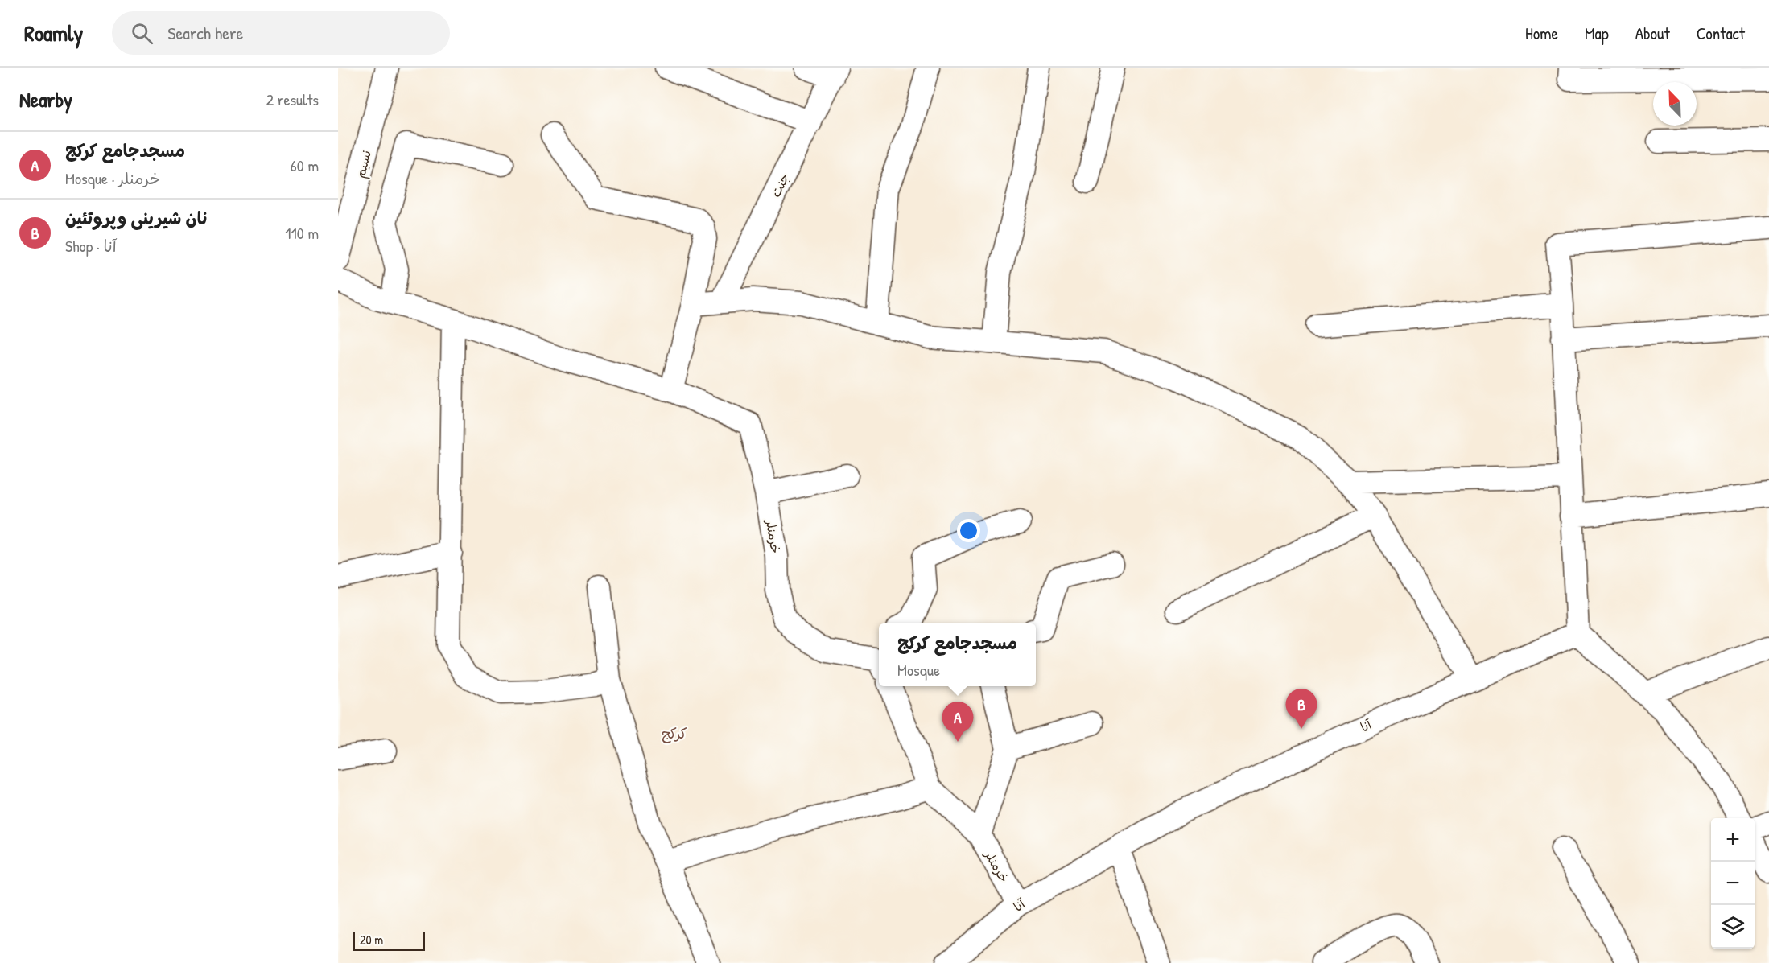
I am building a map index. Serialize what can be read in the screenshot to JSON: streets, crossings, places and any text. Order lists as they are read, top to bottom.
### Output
{
  "streets": {
    "street": [
      "نسیم",
      "جنت",
      "خرمنلر",
      "آنا"
    ]
  },
  "crossings": [
    ["خرمنلر", "آنا"]
  ],
  "districts": ["کرکج"],
  "scale_bar": "20 m",
  "north": "top left",
  "page": {
    "header": "Roamly",
    "search": "Search here",
    "nav": [
      "Home",
      "Map",
      "About",
      "Contact"
    ],
    "heading": ["Nearby", "2 results"],
    "list": [
      {
        "mark": "A",
        "name": "مسجدجامع کرکج",
        "note": "Mosque · خرمنلر",
        "value": "60 m"
      },
      {
        "mark": "B",
        "name": "نان شیرینی وپروتئین",
        "note": "Shop · آنا",
        "value": "110 m"
      }
    ],
    "popup": ["مسجدجامع کرکج", "Mosque"],
    "pins": ["B", "A"],
    "map_buttons": ["+", "−"],
    "scale": "20 m"
  }
}
